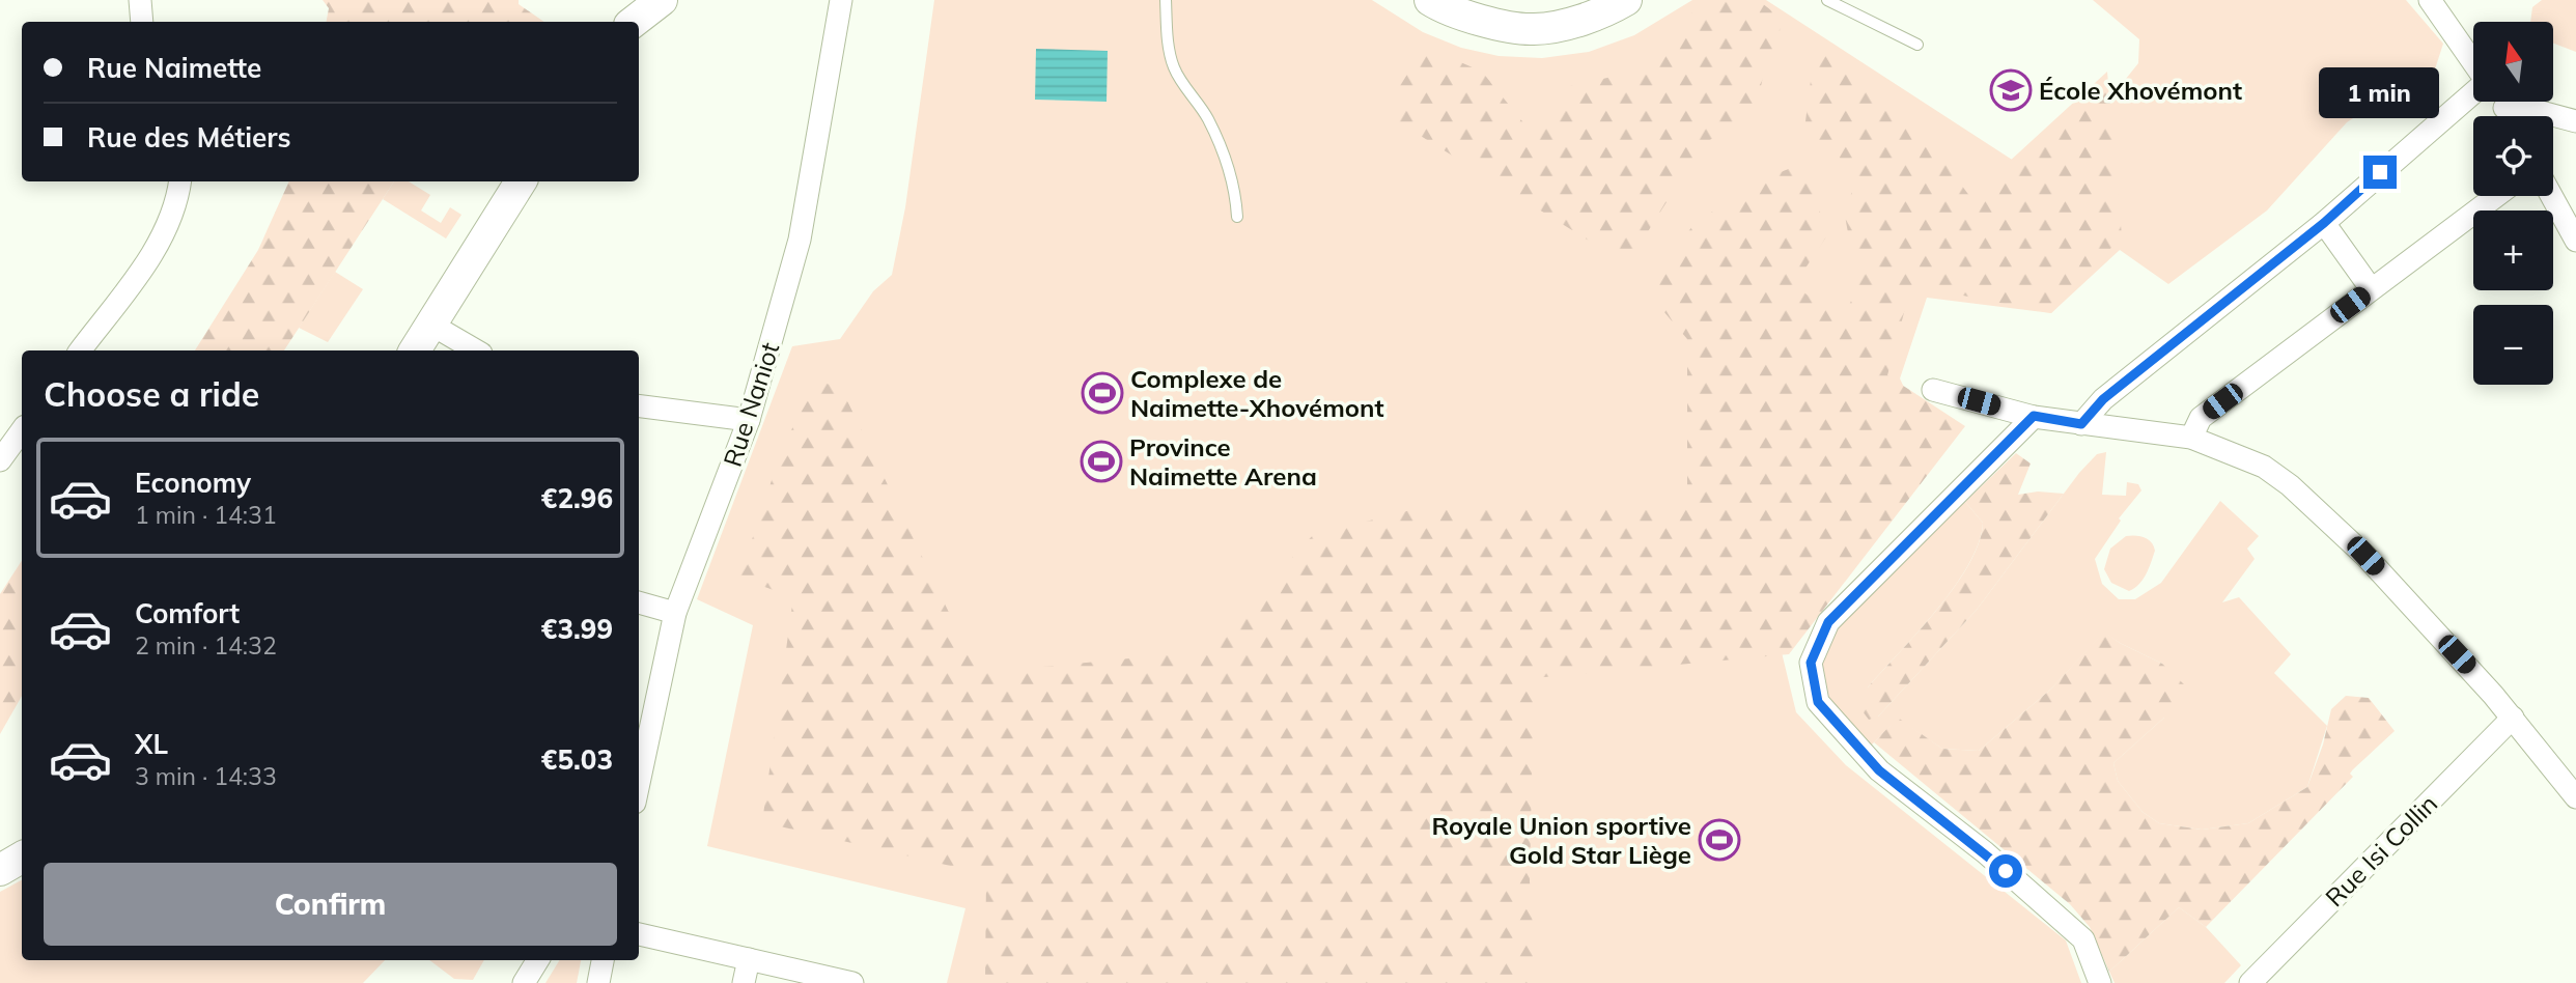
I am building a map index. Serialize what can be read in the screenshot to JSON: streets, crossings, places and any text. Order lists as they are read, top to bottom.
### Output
{
  "streets": {
    "street": ["Rue Naniot", "Rue Isi Collin"]
  },
  "places": {
    "school or university": ["École Xhovémont"],
    "sports": ["Complexe de Naimette-Xhovémont", "Province Naimette Arena", "Royale Union sportive Gold Star Liège"]
  },
  "north": "top",
  "page": {
    "map_buttons": ["+", "−"],
    "banner": ["Rue Naimette", "Rue des Métiers"],
    "bubble": "1 min",
    "heading": "Choose a ride",
    "list": [
      {
        "name": "Economy",
        "note": "1 min · 14:31",
        "value": "€2.96"
      },
      {
        "name": "Comfort",
        "note": "2 min · 14:32",
        "value": "€3.99"
      },
      {
        "name": "XL",
        "note": "3 min · 14:33",
        "value": "€5.03"
      }
    ],
    "buttons": "Confirm"
  }
}
